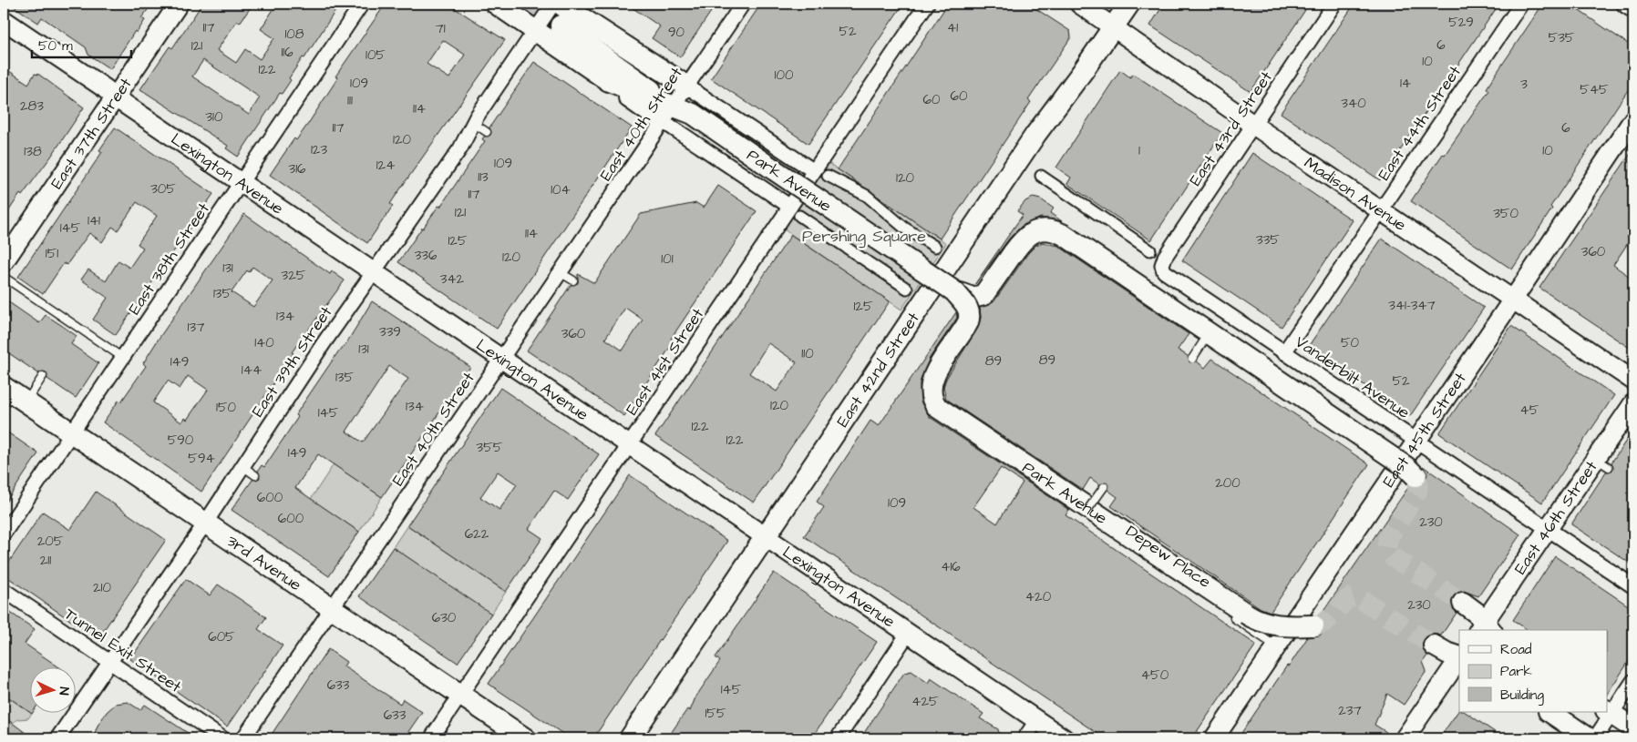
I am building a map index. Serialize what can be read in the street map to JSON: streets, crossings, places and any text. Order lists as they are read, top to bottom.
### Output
{
  "streets": {
    "main road": [
      "East 37th Street",
      "Lexington Avenue",
      "Park Avenue",
      "Madison Avenue",
      "East 42nd Street",
      "East 45th Street",
      "East 46th Street",
      "3rd Avenue"
    ],
    "street": [
      "East 44th Street",
      "East 40th Street",
      "East 43rd Street",
      "East 38th Street",
      "East 39th Street",
      "East 41st Street",
      "Vanderbilt Avenue",
      "Tunnel Exit Street"
    ]
  },
  "crossings": [
    ["East 44th Street", "Madison Avenue"],
    ["East 44th Street", "Vanderbilt Avenue"],
    ["East 40th Street", "Lexington Avenue"],
    ["East 40th Street", "Park Avenue"],
    ["East 40th Street", "3rd Avenue"],
    ["East 43rd Street", "Madison Avenue"],
    ["East 43rd Street", "Vanderbilt Avenue"],
    ["East 37th Street", "Lexington Avenue"],
    ["Lexington Avenue", "East 38th Street"],
    ["Lexington Avenue", "East 39th Street"],
    ["Lexington Avenue", "East 41st Street"],
    ["Lexington Avenue", "East 42nd Street"],
    ["Park Avenue", "East 39th Street"],
    ["Park Avenue", "East 41st Street"],
    ["Madison Avenue", "East 42nd Street"],
    ["Madison Avenue", "East 45th Street"],
    ["East 38th Street", "3rd Avenue"],
    ["East 39th Street", "3rd Avenue"],
    ["East 39th Street", "Tunnel Exit Street"],
    ["East 41st Street", "3rd Avenue"],
    ["Vanderbilt Avenue", "East 45th Street"],
    ["Vanderbilt Avenue", "East 46th Street"]
  ],
  "parks": ["Pershing Square"],
  "house_numbers": [
    "529",
    "117",
    "41",
    "71",
    "52",
    "90",
    "108",
    "535",
    "6",
    "121",
    "116",
    "105",
    "10",
    "122",
    "100",
    "109",
    "14",
    "3",
    "545",
    "60",
    "60",
    "111",
    "340",
    "283",
    "114",
    "310",
    "117",
    "6",
    "120",
    "123",
    "1",
    "10",
    "138",
    "109",
    "124",
    "316",
    "113",
    "120",
    "305",
    "104",
    "117",
    "121",
    "350",
    "141",
    "145",
    "114",
    "335",
    "125",
    "360",
    "151",
    "336",
    "120",
    "101",
    "131",
    "325",
    "342",
    "135",
    "341-347",
    "125",
    "134",
    "137",
    "339",
    "360",
    "140",
    "50",
    "131",
    "110",
    "89",
    "89",
    "149",
    "144",
    "135",
    "52",
    "120",
    "134",
    "150",
    "45",
    "145",
    "122",
    "590",
    "122",
    "355",
    "149",
    "594",
    "200",
    "600",
    "109",
    "600",
    "230",
    "622",
    "205",
    "211",
    "416",
    "210",
    "420",
    "230",
    "630",
    "605",
    "450",
    "633",
    "145",
    "425",
    "237",
    "155",
    "633"
  ],
  "legend": ["Road", "Park", "Building"],
  "scale_bar": "50 m",
  "north": "right"
}
